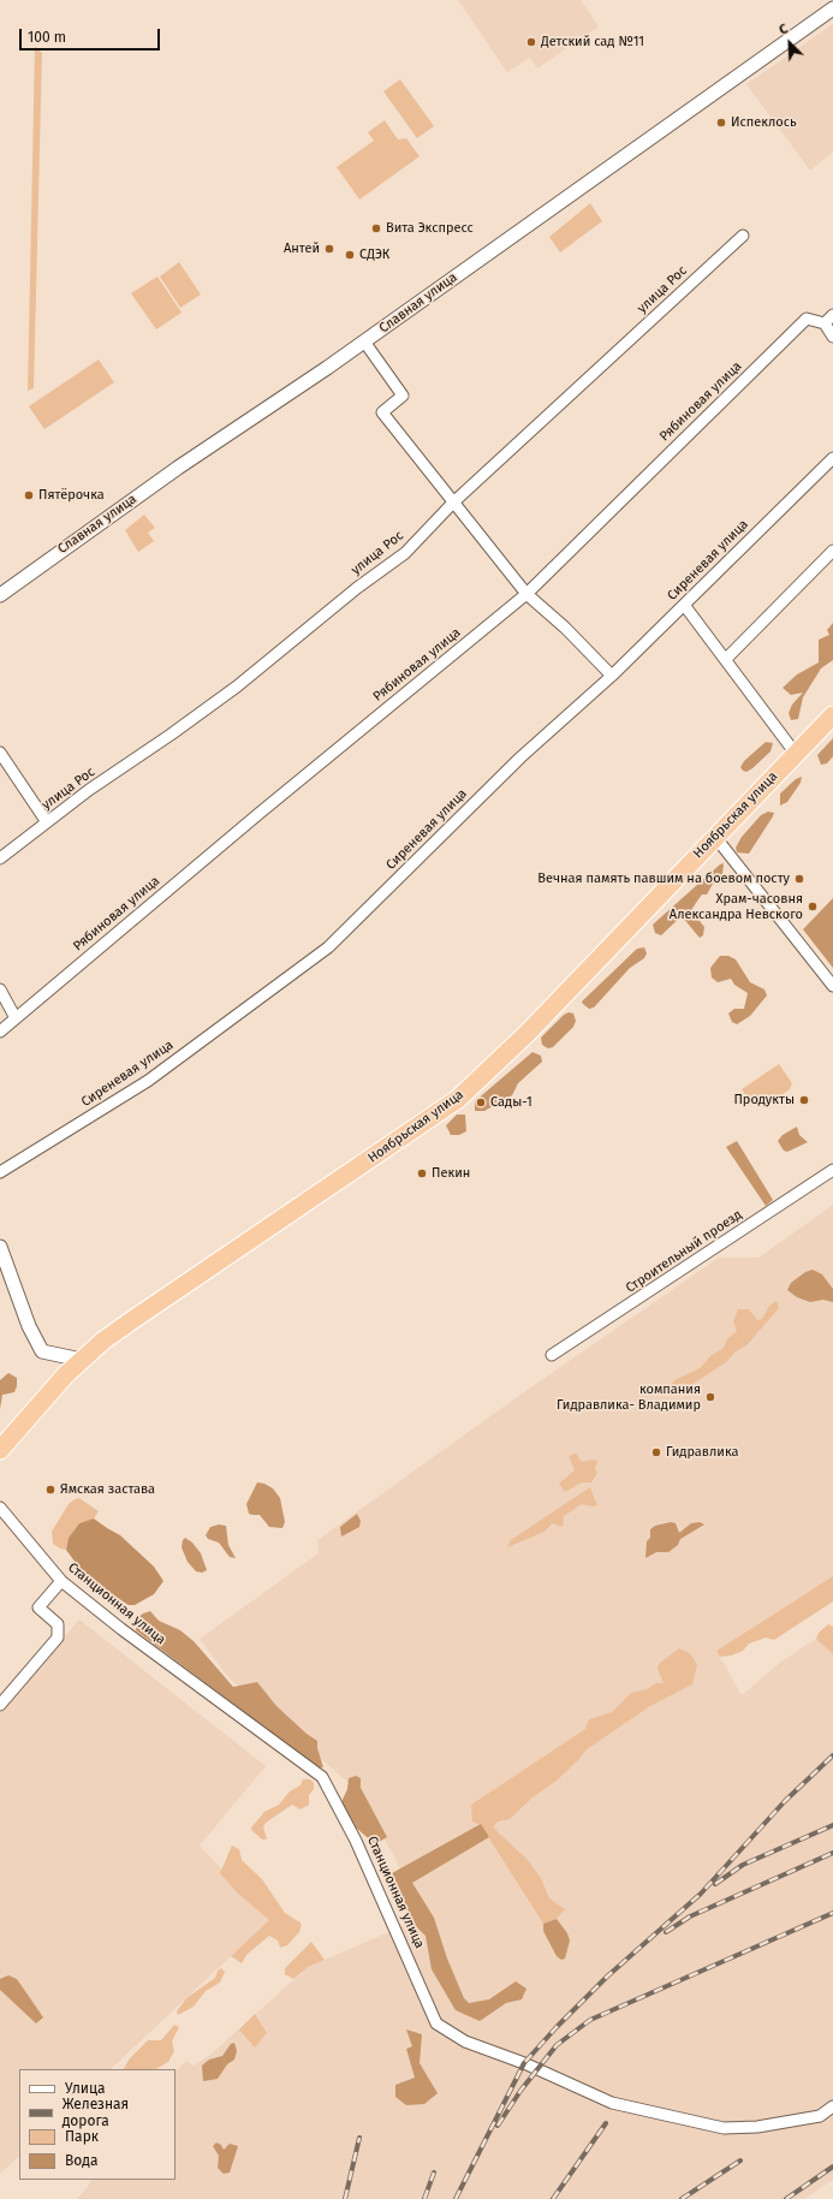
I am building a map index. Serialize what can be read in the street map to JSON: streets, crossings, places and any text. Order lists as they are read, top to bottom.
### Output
{
  "streets": {
    "highway": ["Ноябрьская улица"],
    "street": [
      "улица Рос",
      "Славная улица",
      "Рябиновая улица",
      "Сиреневая улица",
      "Строительный проезд",
      "Станционная улица"
    ]
  },
  "places": [
    "Детский сад №11",
    "Испеклось",
    "Вита Экспресс",
    "Антей",
    "СДЭК",
    "Пятёрочка",
    "Вечная память павшим на боевом посту",
    "Храм-часовня Александра Невского",
    "Продукты",
    "Сады-1",
    "Пекин",
    "компания Гидравлика- Владимир",
    "Гидравлика",
    "Ямская застава"
  ],
  "legend": [
    "Улица",
    "Железная дорога",
    "Парк",
    "Вода"
  ],
  "scale_bar": "100 m",
  "north": "top left"
}
